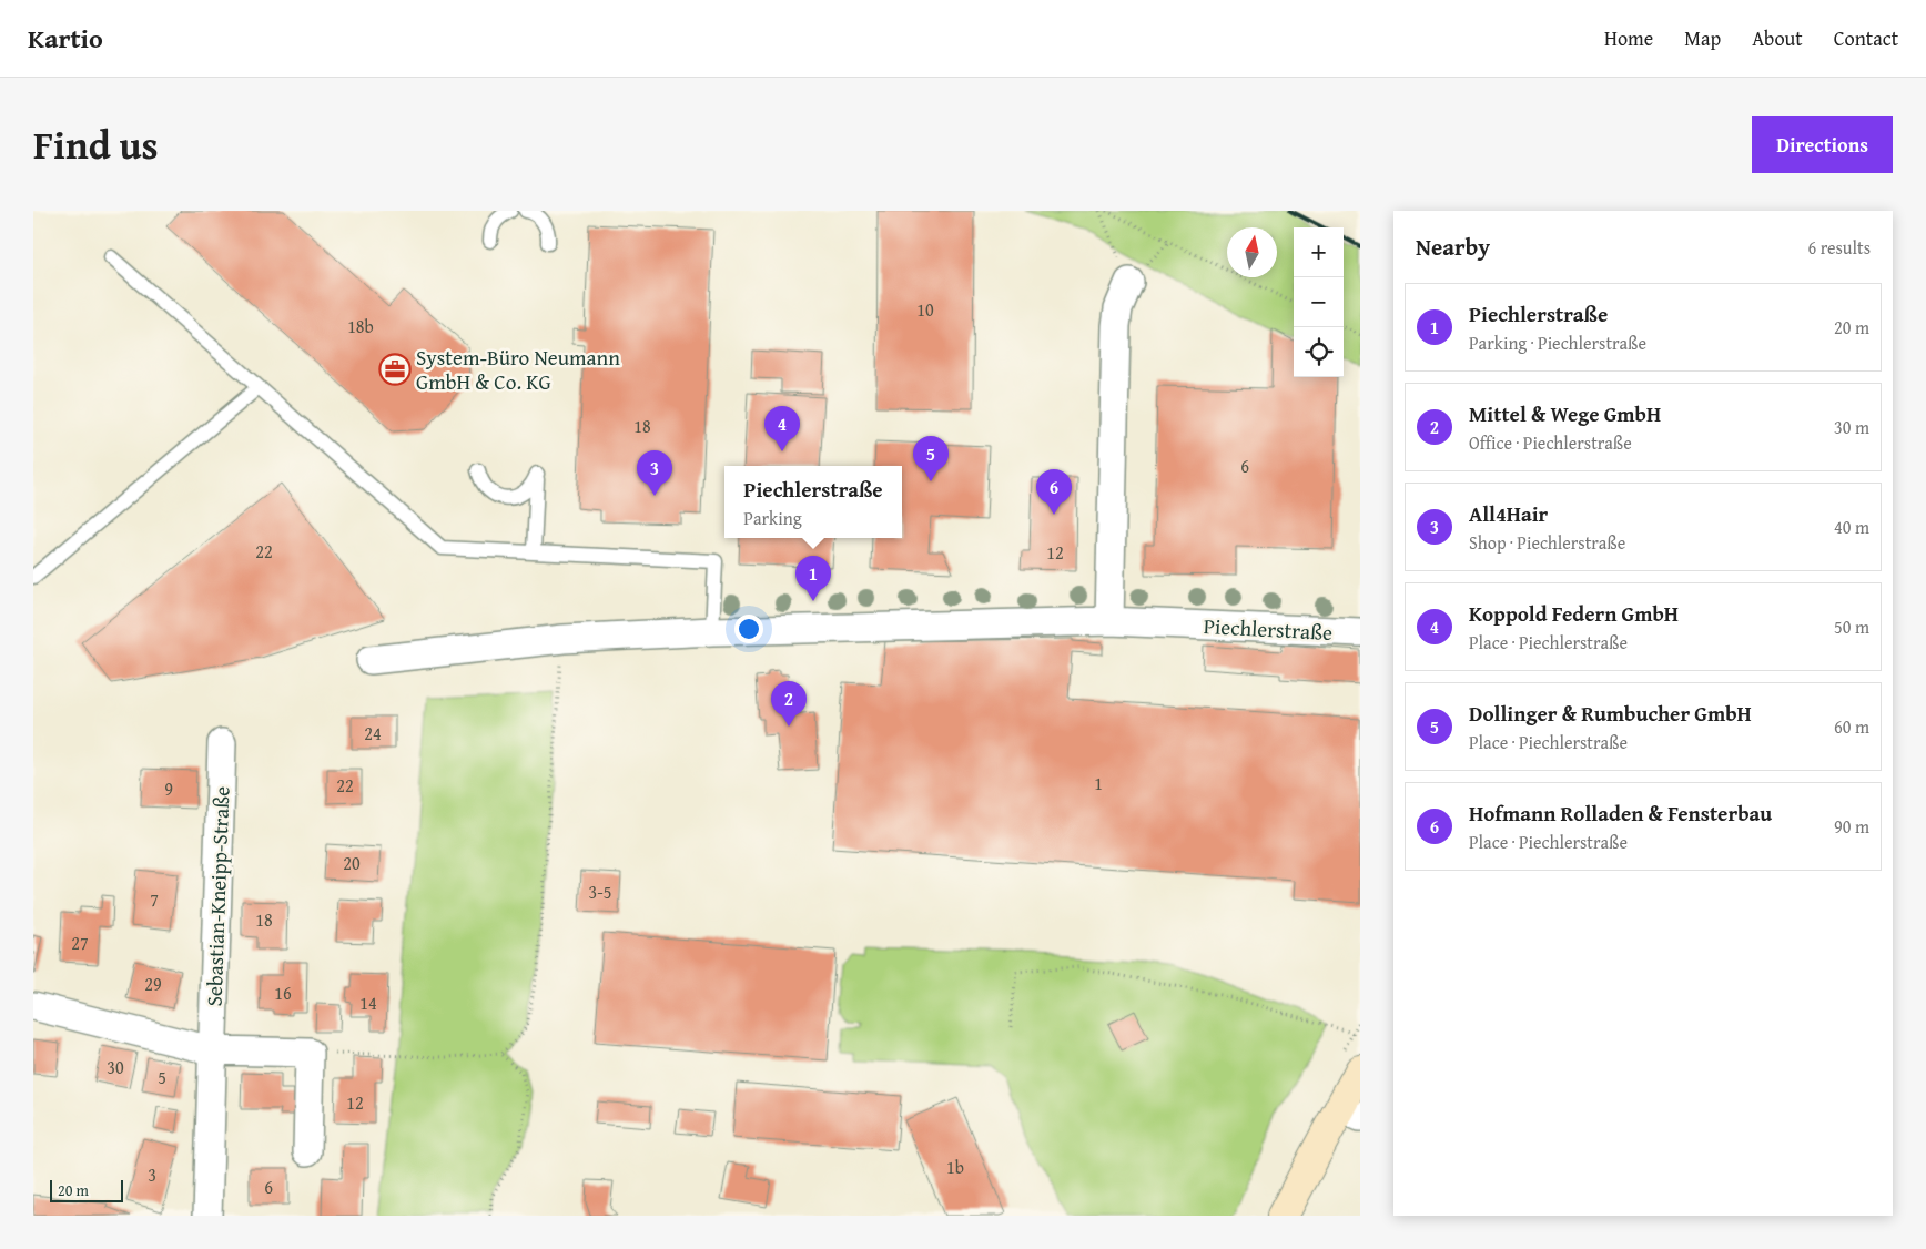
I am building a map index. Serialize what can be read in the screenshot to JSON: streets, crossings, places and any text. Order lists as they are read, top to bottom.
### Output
{
  "streets": {
    "street": ["Piechlerstraße", "Sebastian-Kneipp-Straße"]
  },
  "places": {
    "office": ["System-Büro Neumann GmbH & Co. KG"]
  },
  "house_numbers": [
    "10",
    "18b",
    "18",
    "6",
    "22",
    "12",
    "24",
    "1",
    "22",
    "9",
    "20",
    "3-5",
    "7",
    "18",
    "27",
    "29",
    "16",
    "14",
    "30",
    "5",
    "12",
    "1b",
    "3",
    "6"
  ],
  "scale_bar": "20 m",
  "north": "top",
  "page": {
    "header": "Kartio",
    "nav": [
      "Home",
      "Map",
      "About",
      "Contact"
    ],
    "title": "Find us",
    "buttons": "Directions",
    "heading": ["Nearby", "6 results"],
    "map_buttons": ["+", "−"],
    "list": [
      {
        "mark": "1",
        "name": "Piechlerstraße",
        "note": "Parking · Piechlerstraße",
        "value": "20 m"
      },
      {
        "mark": "2",
        "name": "Mittel & Wege GmbH",
        "note": "Office · Piechlerstraße",
        "value": "30 m"
      },
      {
        "mark": "3",
        "name": "All4Hair",
        "note": "Shop · Piechlerstraße",
        "value": "40 m"
      },
      {
        "mark": "4",
        "name": "Koppold Federn GmbH",
        "note": "Place · Piechlerstraße",
        "value": "50 m"
      },
      {
        "mark": "5",
        "name": "Dollinger & Rumbucher GmbH",
        "note": "Place · Piechlerstraße",
        "value": "60 m"
      },
      {
        "mark": "6",
        "name": "Hofmann Rolladen & Fensterbau",
        "note": "Place · Piechlerstraße",
        "value": "90 m"
      }
    ],
    "pins": [
      "4",
      "5",
      "3",
      "6",
      "1",
      "2"
    ],
    "popup": ["Piechlerstraße", "Parking"],
    "scale": "20 m"
  }
}
